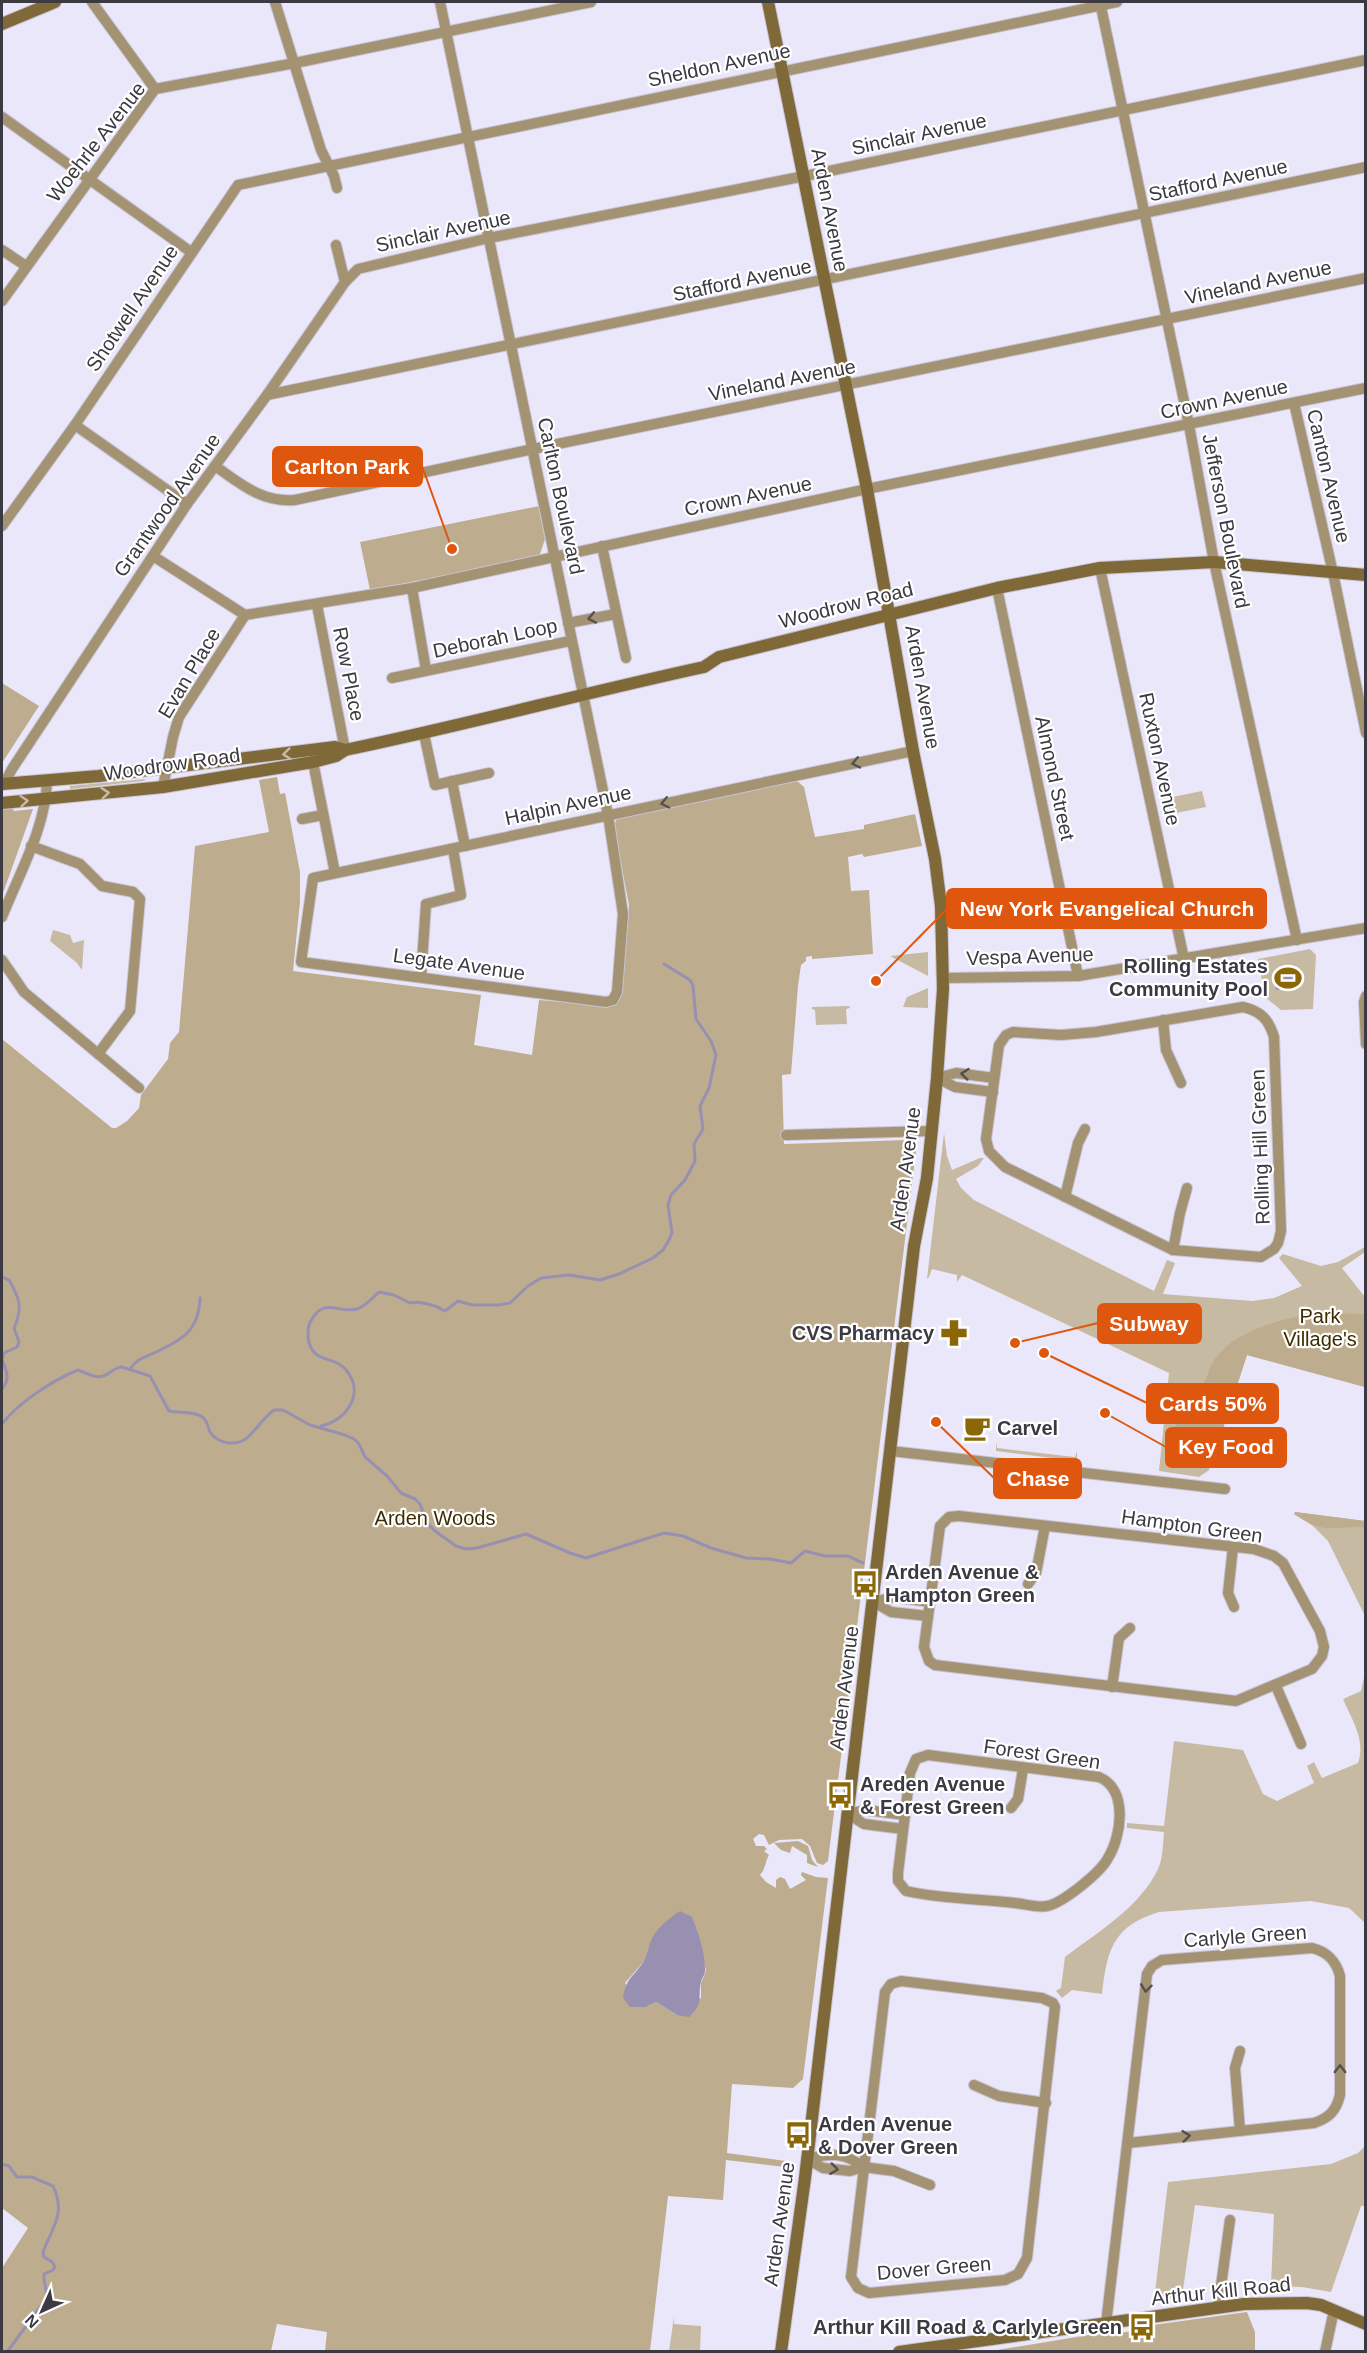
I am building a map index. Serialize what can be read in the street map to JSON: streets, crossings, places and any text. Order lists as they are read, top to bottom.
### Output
{
  "streets": {
    "street": [
      "Sheldon Avenue",
      "Sinclair Avenue",
      "Woehrle Avenue",
      "Stafford Avenue",
      "Arden Avenue",
      "Vineland Avenue",
      "Shotwell Avenue",
      "Crown Avenue",
      "Canton Avenue",
      "Carlton Boulevard",
      "Grantwood Avenue",
      "Jefferson Boulevard",
      "Woodrow Road",
      "Deborah Loop",
      "Evan Place",
      "Row Place",
      "Ruxton Avenue",
      "Almond Street",
      "Halpin Avenue",
      "Vespa Avenue",
      "Legate Avenue",
      "Rolling Hill Green",
      "Hampton Green",
      "Forest Green",
      "Carlyle Green",
      "Dover Green",
      "Arthur Kill Road"
    ]
  },
  "crossings": [
    ["Sheldon Avenue", "Arden Avenue"],
    ["Sheldon Avenue", "Shotwell Avenue"],
    ["Sheldon Avenue", "Carlton Boulevard"],
    ["Sheldon Avenue", "Jefferson Boulevard"],
    ["Sinclair Avenue", "Arden Avenue"],
    ["Sinclair Avenue", "Carlton Boulevard"],
    ["Sinclair Avenue", "Grantwood Avenue"],
    ["Sinclair Avenue", "Jefferson Boulevard"],
    ["Woehrle Avenue", "Carlton Boulevard"],
    ["Stafford Avenue", "Arden Avenue"],
    ["Stafford Avenue", "Carlton Boulevard"],
    ["Stafford Avenue", "Grantwood Avenue"],
    ["Stafford Avenue", "Jefferson Boulevard"],
    ["Arden Avenue", "Vineland Avenue"],
    ["Arden Avenue", "Crown Avenue"],
    ["Arden Avenue", "Woodrow Road"],
    ["Arden Avenue", "Halpin Avenue"],
    ["Arden Avenue", "Vespa Avenue"],
    ["Vineland Avenue", "Carlton Boulevard"],
    ["Vineland Avenue", "Grantwood Avenue"],
    ["Vineland Avenue", "Jefferson Boulevard"],
    ["Crown Avenue", "Canton Avenue"],
    ["Crown Avenue", "Carlton Boulevard"],
    ["Crown Avenue", "Jefferson Boulevard"],
    ["Crown Avenue", "Deborah Loop"],
    ["Crown Avenue", "Evan Place"],
    ["Crown Avenue", "Row Place"],
    ["Canton Avenue", "Woodrow Road"],
    ["Carlton Boulevard", "Woodrow Road"],
    ["Carlton Boulevard", "Deborah Loop"],
    ["Carlton Boulevard", "Halpin Avenue"],
    ["Carlton Boulevard", "Legate Avenue"],
    ["Grantwood Avenue", "Woodrow Road"],
    ["Jefferson Boulevard", "Woodrow Road"],
    ["Jefferson Boulevard", "Vespa Avenue"],
    ["Woodrow Road", "Evan Place"],
    ["Woodrow Road", "Row Place"],
    ["Woodrow Road", "Ruxton Avenue"],
    ["Woodrow Road", "Almond Street"],
    ["Ruxton Avenue", "Vespa Avenue"],
    ["Almond Street", "Vespa Avenue"],
    ["Halpin Avenue", "Legate Avenue"],
    ["Carlyle Green", "Arthur Kill Road"]
  ],
  "one_way": ["Halpin Avenue"],
  "parks": ["Park Village's", "Arden Woods"],
  "places": {
    "other": [
      "Carlton Park",
      "New York Evangelical Church",
      "Subway",
      "Cards 50%",
      "Key Food",
      "Chase"
    ],
    "sports": ["Rolling Estates Community Pool"],
    "pharmacy": ["CVS Pharmacy"],
    "cafe": ["Carvel"],
    "bus stop": [
      "Arden Avenue & Hampton Green",
      "Areden Avenue & Forest Green",
      "Arden Avenue & Dover Green",
      "Arthur Kill Road & Carlyle Green"
    ]
  },
  "north": "bottom left"
}
